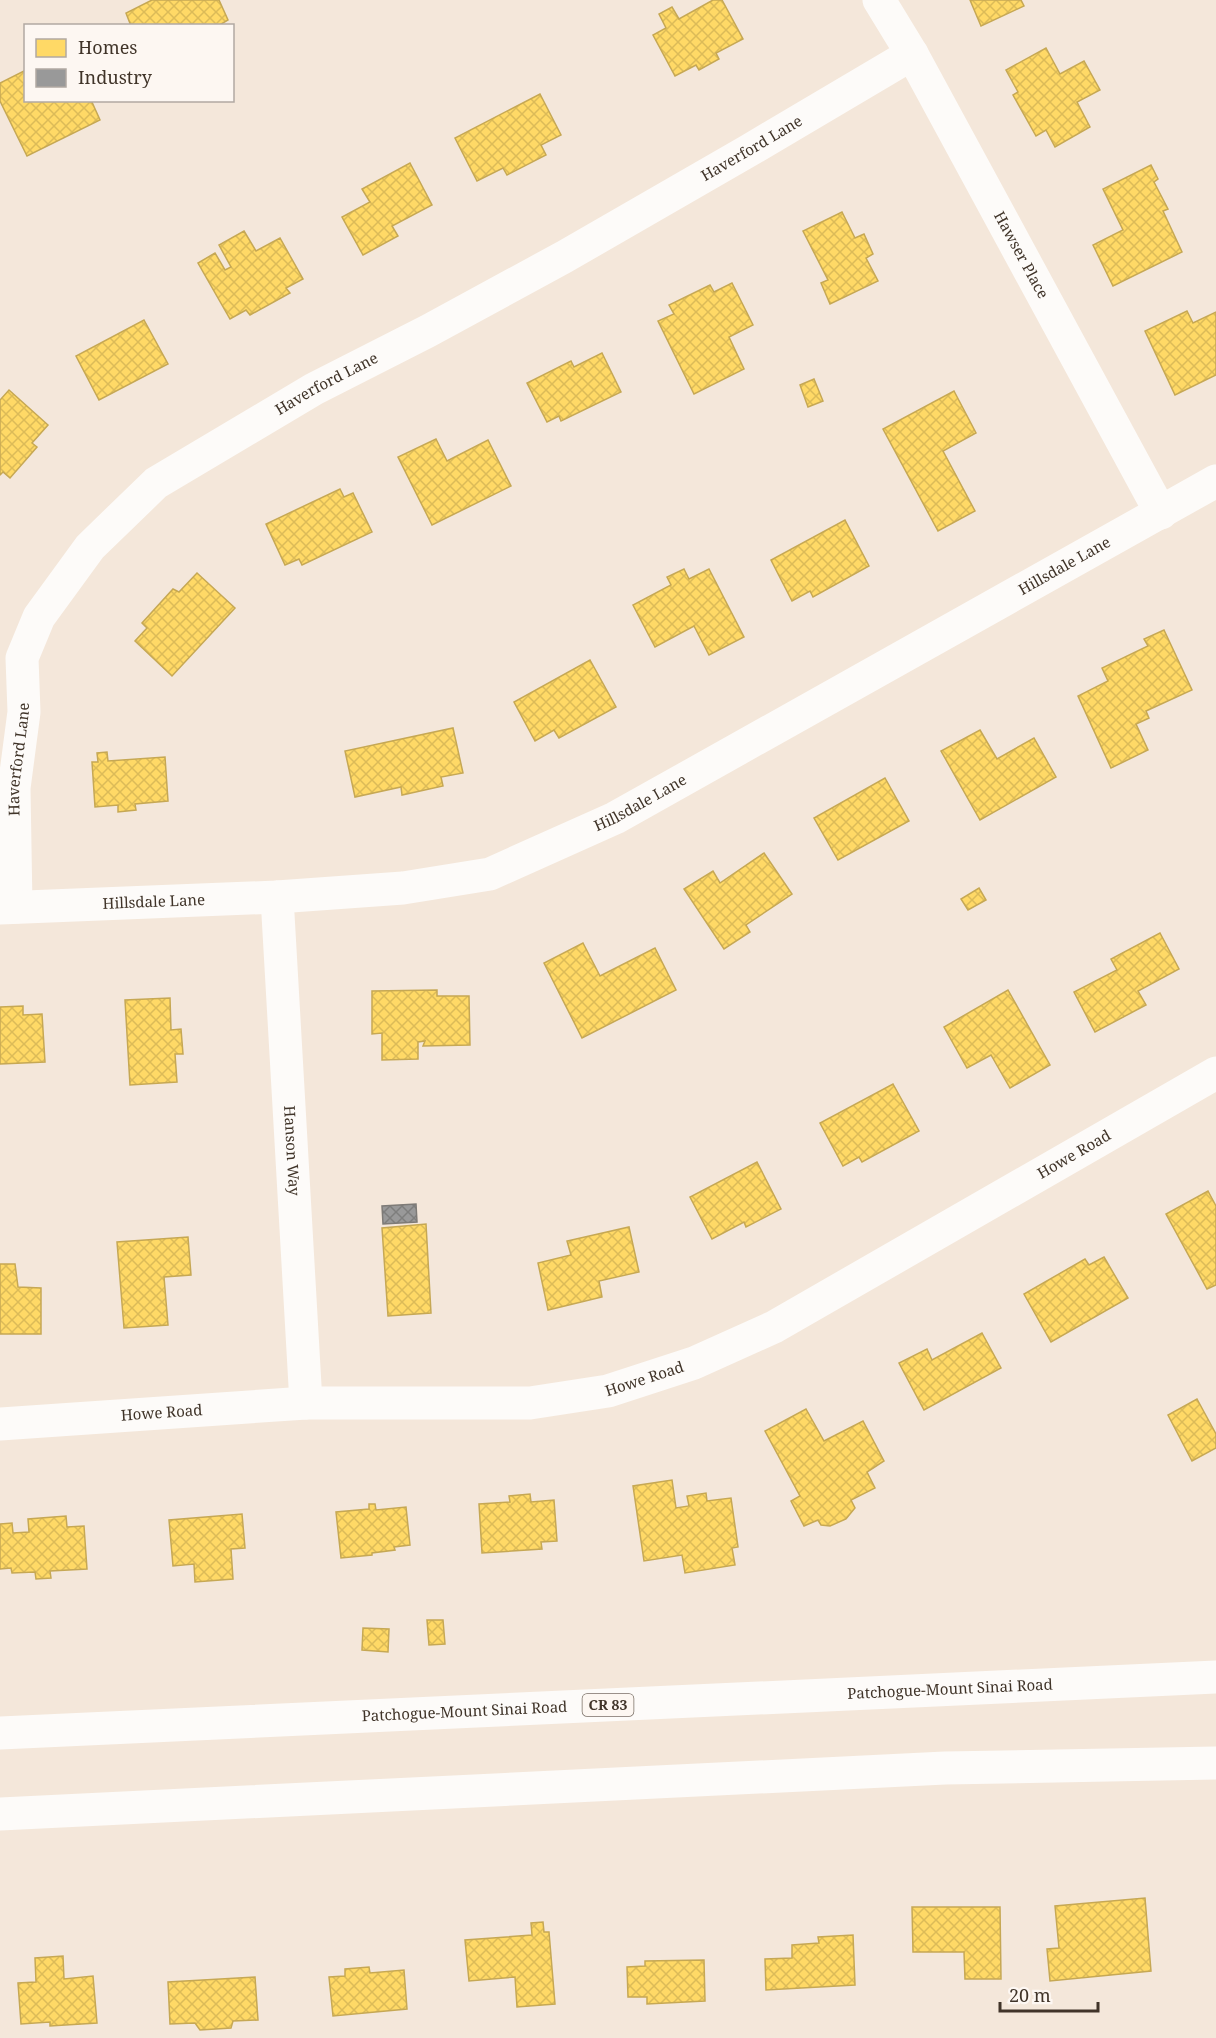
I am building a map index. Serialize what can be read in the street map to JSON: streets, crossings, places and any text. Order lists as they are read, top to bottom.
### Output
{
  "streets": {
    "main road": [
      "Haverford Lane",
      "Hawser Place",
      "Hillsdale Lane",
      "Hanson Way",
      "Howe Road",
      "Patchogue-Mount Sinai Road",
      "CR 83"
    ]
  },
  "crossings": [
    ["Haverford Lane", "Hawser Place"],
    ["Haverford Lane", "Hillsdale Lane"],
    ["Hawser Place", "Hillsdale Lane"],
    ["Hillsdale Lane", "Hanson Way"],
    ["Hanson Way", "Howe Road"]
  ],
  "legend": ["Homes", "Industry"],
  "scale_bar": "20 m"
}
